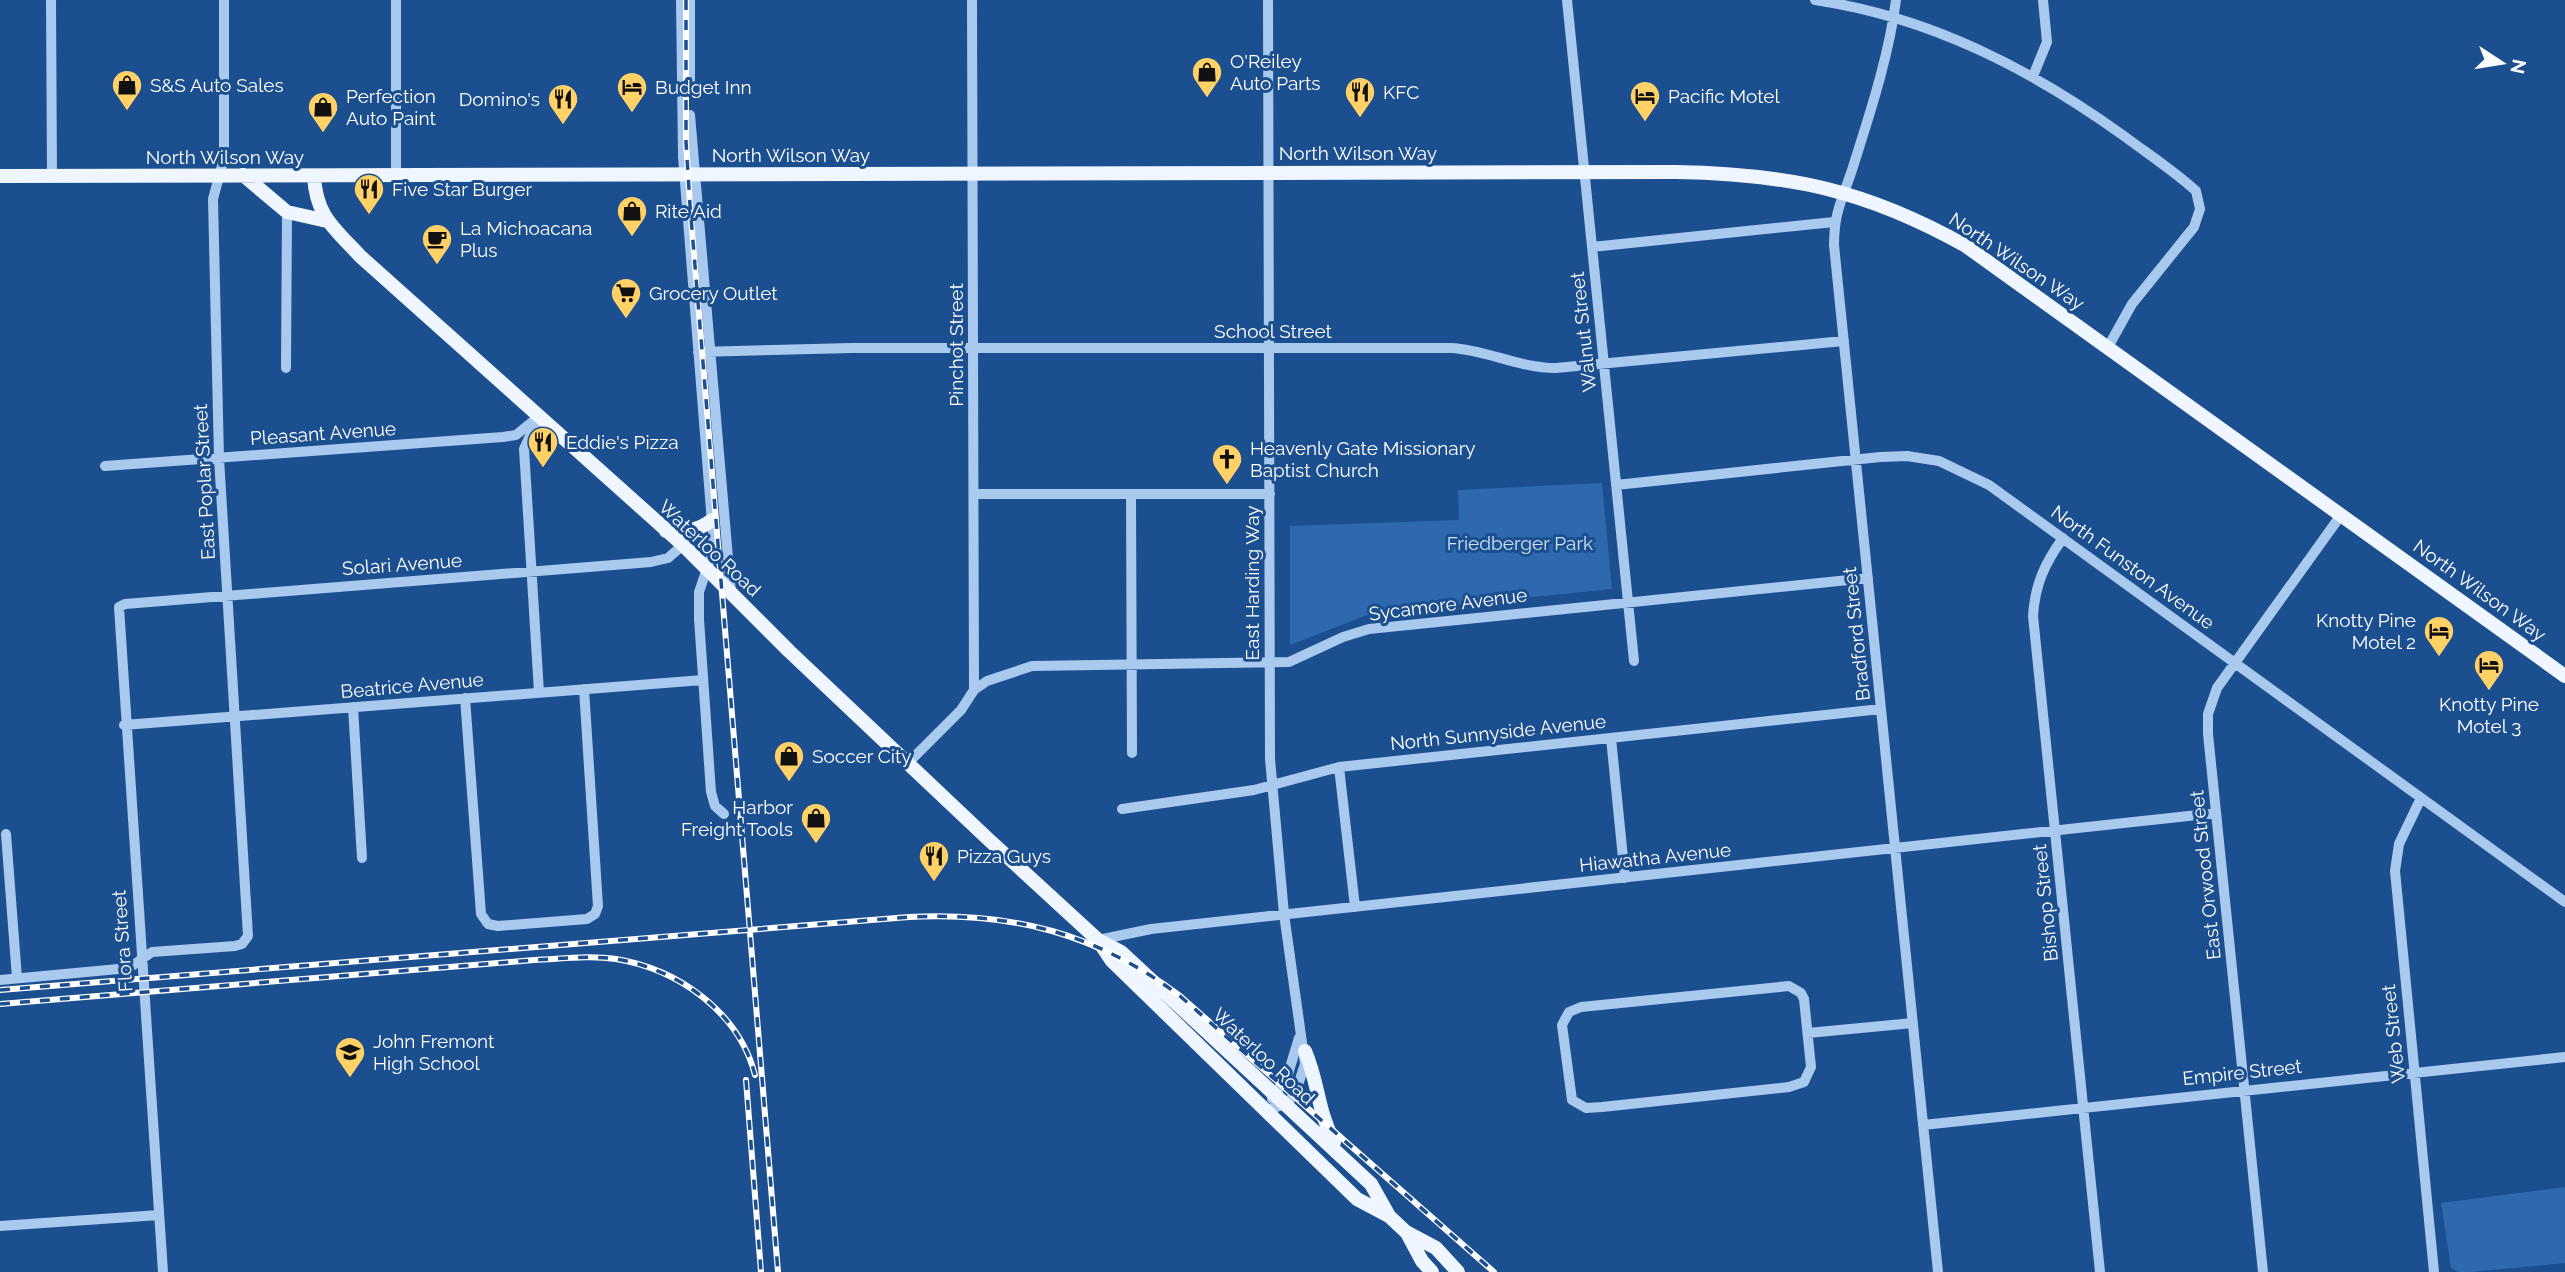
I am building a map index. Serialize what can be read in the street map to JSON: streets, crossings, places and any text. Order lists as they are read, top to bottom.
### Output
{
  "streets": {
    "main road": ["North Wilson Way", "Waterloo Road"],
    "street": [
      "School Street",
      "Walnut Street",
      "Pinchot Street",
      "Pleasant Avenue",
      "East Poplar Street",
      "Solari Avenue",
      "North Funston Avenue",
      "East Harding Way",
      "Sycamore Avenue",
      "Bradford Street",
      "Beatrice Avenue",
      "North Sunnyside Avenue",
      "Hiawatha Avenue",
      "East Orwood Street",
      "Bishop Street",
      "Flora Street",
      "Web Street",
      "Empire Street"
    ]
  },
  "crossings": [
    ["North Wilson Way", "Walnut Street"],
    ["North Wilson Way", "Pinchot Street"],
    ["North Wilson Way", "East Poplar Street"],
    ["North Wilson Way", "Waterloo Road"],
    ["North Wilson Way", "East Harding Way"],
    ["North Wilson Way", "Bradford Street"],
    ["North Wilson Way", "East Orwood Street"],
    ["School Street", "Walnut Street"],
    ["School Street", "Pinchot Street"],
    ["School Street", "East Harding Way"],
    ["School Street", "Bradford Street"],
    ["Walnut Street", "North Funston Avenue"],
    ["Walnut Street", "Sycamore Avenue"],
    ["Pinchot Street", "Sycamore Avenue"],
    ["Pleasant Avenue", "East Poplar Street"],
    ["Pleasant Avenue", "Waterloo Road"],
    ["East Poplar Street", "Solari Avenue"],
    ["East Poplar Street", "Beatrice Avenue"],
    ["East Poplar Street", "Flora Street"],
    ["Waterloo Road", "Solari Avenue"],
    ["Waterloo Road", "East Harding Way"],
    ["Waterloo Road", "Sycamore Avenue"],
    ["Waterloo Road", "Hiawatha Avenue"],
    ["Solari Avenue", "Flora Street"],
    ["North Funston Avenue", "Bradford Street"],
    ["North Funston Avenue", "East Orwood Street"],
    ["North Funston Avenue", "Bishop Street"],
    ["North Funston Avenue", "Web Street"],
    ["East Harding Way", "Sycamore Avenue"],
    ["East Harding Way", "North Sunnyside Avenue"],
    ["East Harding Way", "Hiawatha Avenue"],
    ["Sycamore Avenue", "Bradford Street"],
    ["Bradford Street", "North Sunnyside Avenue"],
    ["Bradford Street", "Hiawatha Avenue"],
    ["Bradford Street", "Empire Street"],
    ["Beatrice Avenue", "Flora Street"],
    ["Hiawatha Avenue", "East Orwood Street"],
    ["Hiawatha Avenue", "Bishop Street"],
    ["East Orwood Street", "Empire Street"],
    ["Bishop Street", "Empire Street"],
    ["Web Street", "Empire Street"]
  ],
  "parks": ["Friedberger Park"],
  "places": {
    "shop": [
      "O'Reiley Auto Parts",
      "S&S Auto Sales",
      "Perfection Auto Paint",
      "Rite Aid",
      "Soccer City",
      "Harbor Freight Tools"
    ],
    "hotel": [
      "Budget Inn",
      "Pacific Motel",
      "Knotty Pine Motel 2",
      "Knotty Pine Motel 3"
    ],
    "restaurant": [
      "KFC",
      "Domino's",
      "Five Star Burger",
      "Eddie's Pizza",
      "Pizza Guys"
    ],
    "cafe": ["La Michoacana Plus"],
    "supermarket": ["Grocery Outlet"],
    "church": ["Heavenly Gate Missionary Baptist Church"],
    "school or university": ["John Fremont High School"]
  },
  "north": "right"
}
